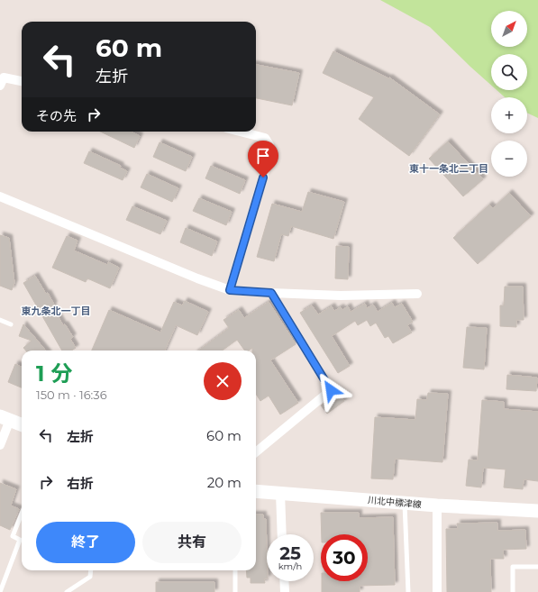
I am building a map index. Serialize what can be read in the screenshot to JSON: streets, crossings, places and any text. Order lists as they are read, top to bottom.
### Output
{
  "streets": {
    "main road": ["川北中標津線"]
  },
  "districts": ["東十一条北二丁目", "東九条北一丁目"],
  "north": "top right",
  "page": {
    "map_buttons": ["+", "−"],
    "turn": ["60 m", "左折"],
    "then": "その先",
    "heading": ["1 分", "150 m · 16:36"],
    "list": [
      {
        "name": "左折",
        "value": "60 m"
      },
      {
        "name": "右折",
        "value": "20 m"
      }
    ],
    "buttons": ["終了", "共有"],
    "speed": "25 km/h",
    "limit": "30"
  }
}
